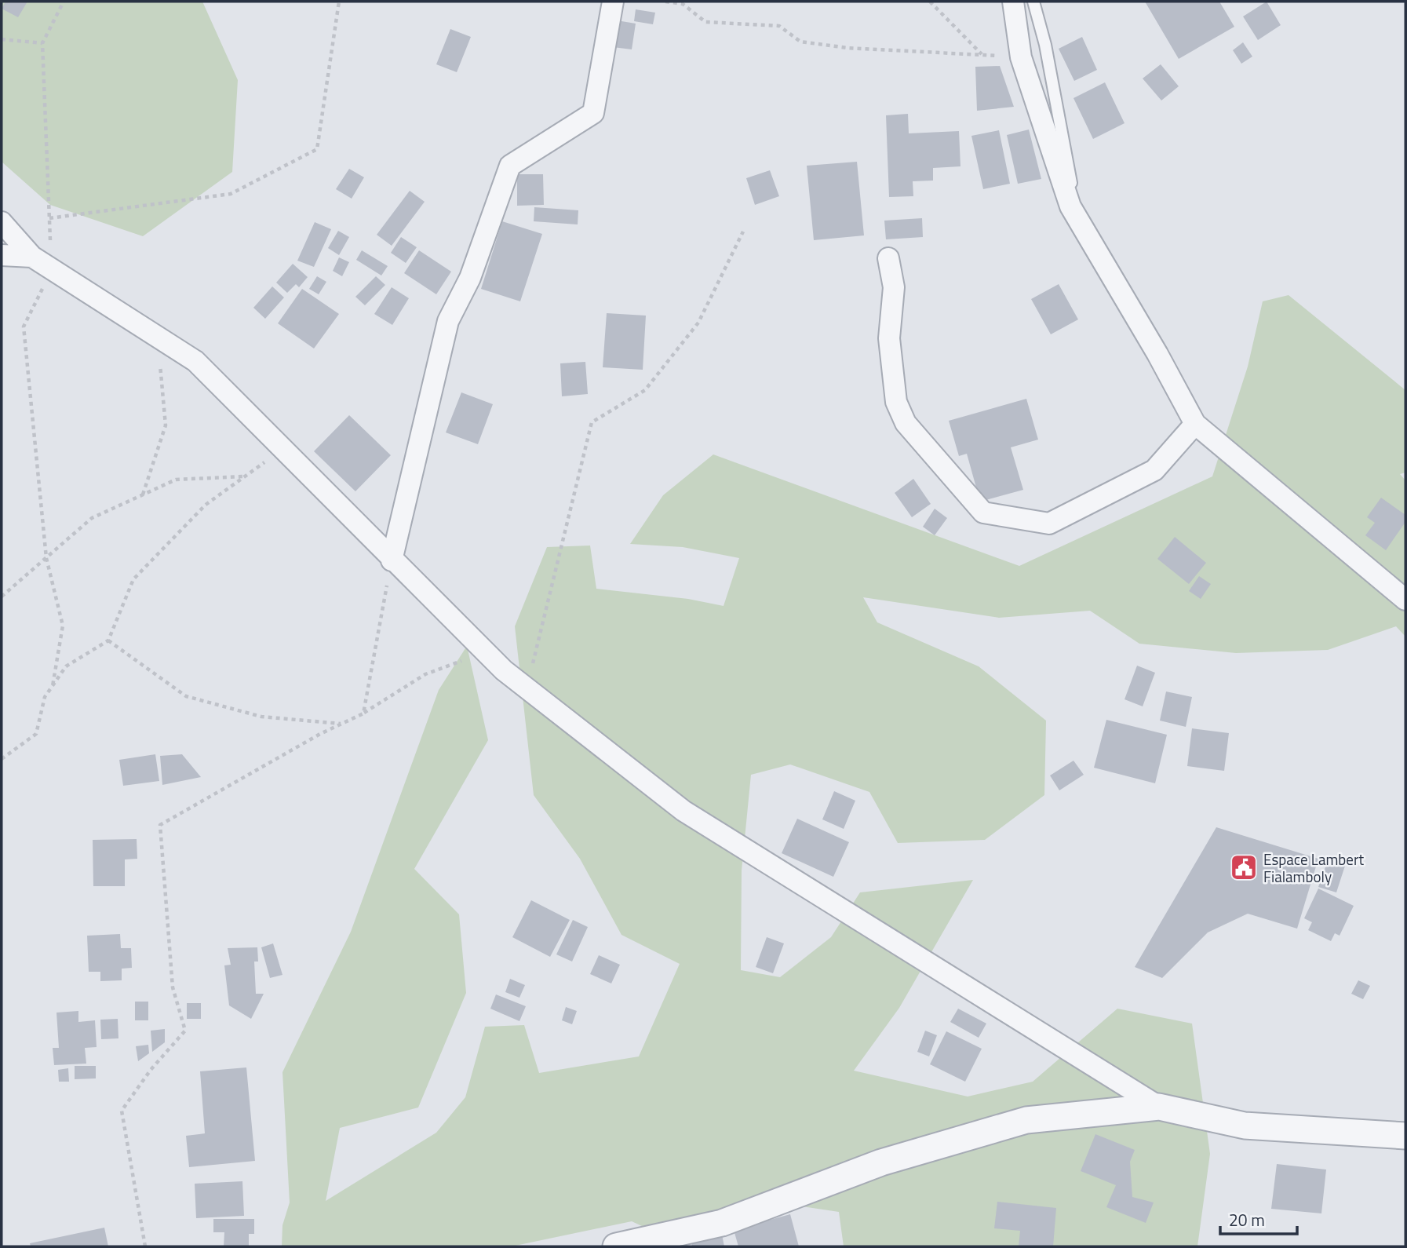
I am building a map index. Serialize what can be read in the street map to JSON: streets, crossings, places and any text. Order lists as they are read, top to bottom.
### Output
{
  "places": {
    "public building": ["Espace Lambert Fialamboly"]
  },
  "scale_bar": "20 m"
}
